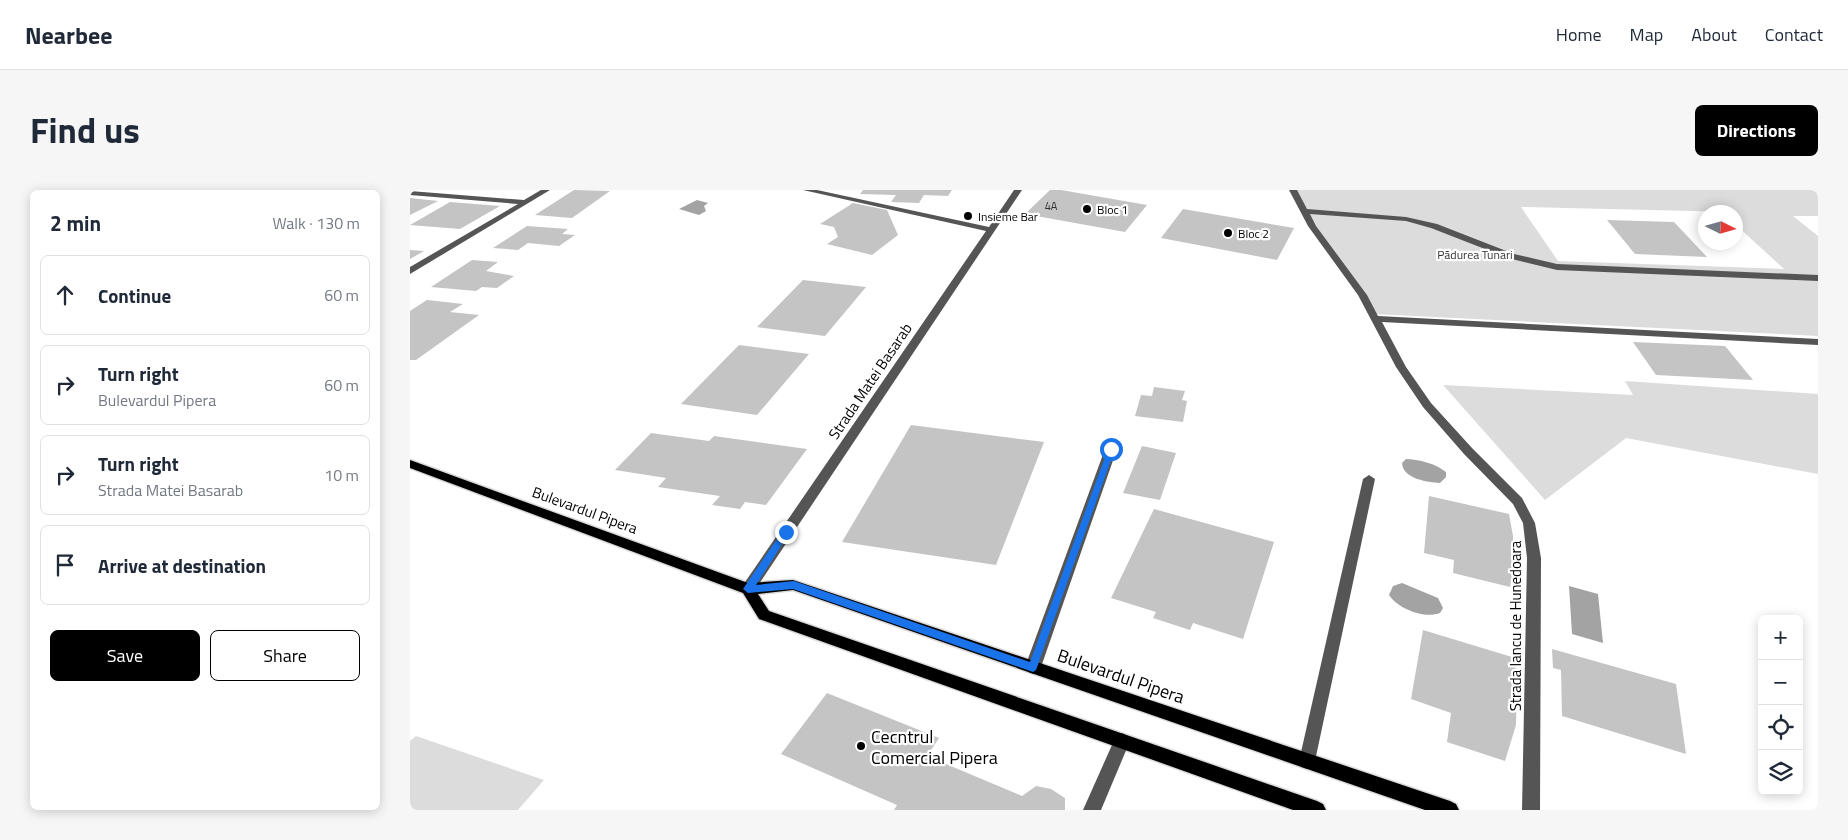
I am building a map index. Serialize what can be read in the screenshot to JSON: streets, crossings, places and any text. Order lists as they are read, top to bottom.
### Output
{
  "streets": {
    "main road": ["Bulevardul Pipera"],
    "street": ["Strada Matei Basarab", "Strada Iancu de Hunedoara"]
  },
  "crossings": [
    ["Strada Matei Basarab", "Bulevardul Pipera"]
  ],
  "parks": ["Pădurea Tunari"],
  "places": [
    "Bloc 1",
    "Insieme Bar",
    "Bloc 2",
    "Cecntrul Comercial Pipera"
  ],
  "house_numbers": ["4A"],
  "north": "right",
  "page": {
    "header": "Nearbee",
    "nav": [
      "Home",
      "Map",
      "About",
      "Contact"
    ],
    "title": "Find us",
    "buttons": [
      "Directions",
      ["Save", "Share"]
    ],
    "heading": ["2 min", "Walk · 130 m"],
    "list": [
      ["Continue", "60 m"],
      ["Turn right", "Bulevardul Pipera", "60 m"],
      ["Turn right", "Strada Matei Basarab", "10 m"],
      "Arrive at destination"
    ],
    "map_buttons": ["+", "−"]
  }
}
